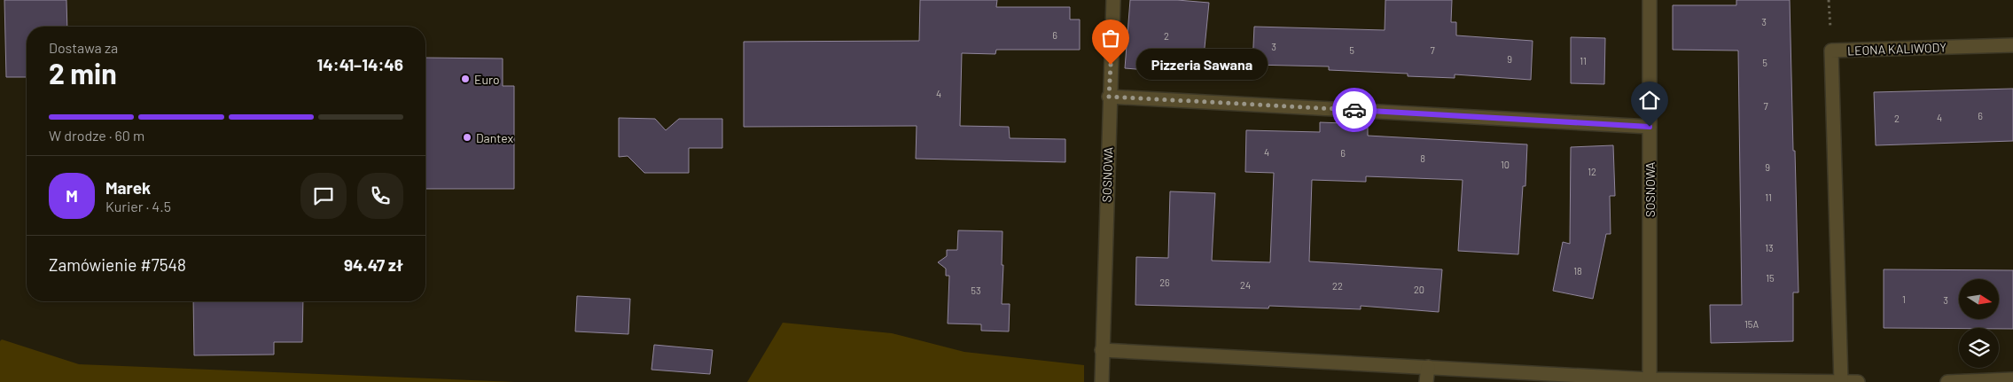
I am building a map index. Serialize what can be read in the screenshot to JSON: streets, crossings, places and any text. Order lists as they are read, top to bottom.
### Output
{
  "streets": {
    "street": ["LEONA KALIWODY", "SOSNOWA"]
  },
  "places": ["Pizzeria Sawana", "Euro", "Dantex"],
  "house_numbers": [
    "3",
    "6",
    "2",
    "3",
    "5",
    "7",
    "9",
    "11",
    "5",
    "4",
    "7",
    "6",
    "4",
    "2",
    "4",
    "6",
    "8",
    "10",
    "9",
    "12",
    "11",
    "13",
    "18",
    "15",
    "26",
    "24",
    "22",
    "20",
    "53",
    "1",
    "3",
    "15A"
  ],
  "north": "right",
  "page": {
    "heading": ["2 min", "Dostawa za", "14:41–14:46"],
    "panel": [
      "Marek",
      "Kurier · 4.5",
      "Zamówienie #7548",
      "94.47 zł"
    ],
    "bubble": "Pizzeria Sawana",
    "bar": "W drodze · 60 m",
    "round": "M"
  }
}
